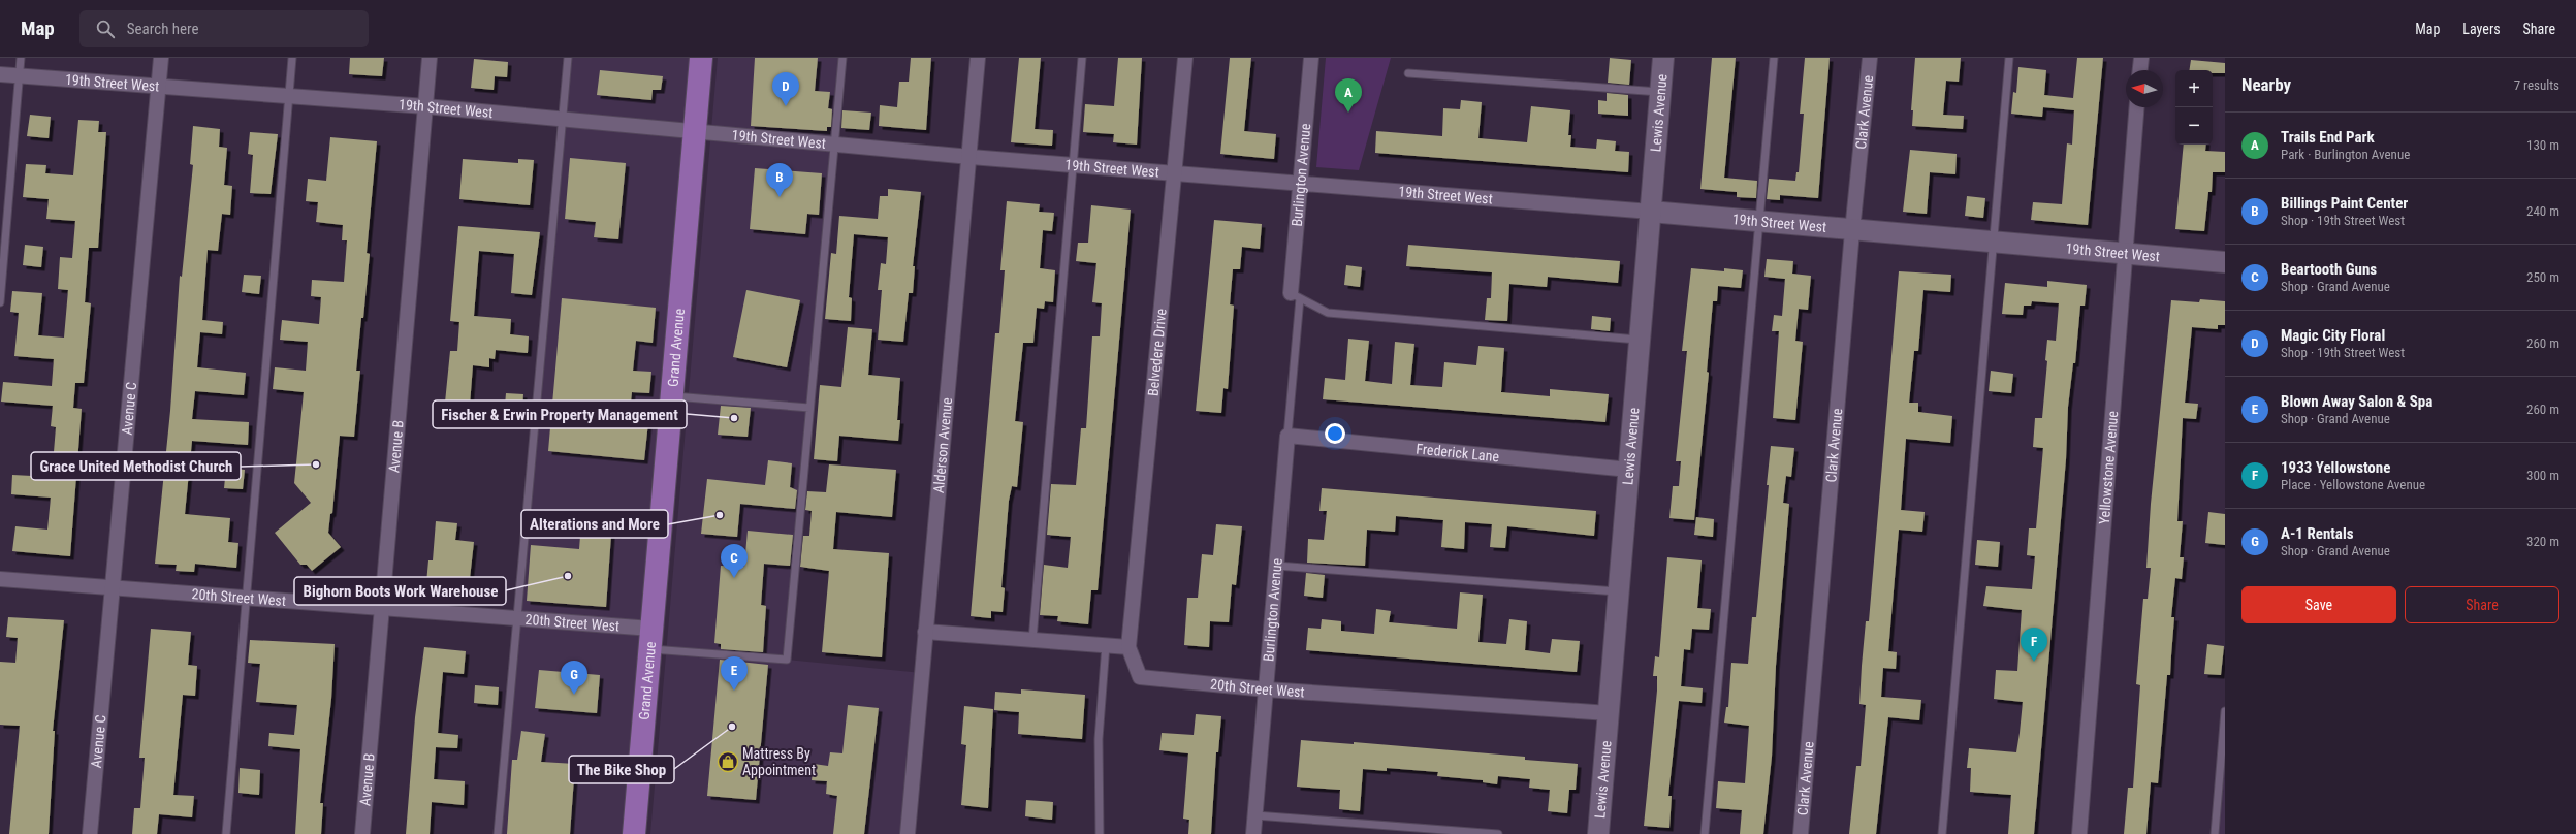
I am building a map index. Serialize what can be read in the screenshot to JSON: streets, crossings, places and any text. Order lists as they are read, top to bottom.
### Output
{
  "streets": {
    "main road": ["Grand Avenue"],
    "street": [
      "19th Street West",
      "Lewis Avenue",
      "Clark Avenue",
      "Burlington Avenue",
      "Belvedere Drive",
      "Avenue C",
      "Avenue B",
      "Alderson Avenue",
      "Frederick Lane",
      "Yellowstone Avenue",
      "20th Street West"
    ]
  },
  "crossings": [
    ["19th Street West", "Lewis Avenue"],
    ["19th Street West", "Clark Avenue"],
    ["19th Street West", "Burlington Avenue"],
    ["19th Street West", "Grand Avenue"],
    ["19th Street West", "Belvedere Drive"],
    ["19th Street West", "Avenue C"],
    ["19th Street West", "Avenue B"],
    ["19th Street West", "Alderson Avenue"],
    ["19th Street West", "Yellowstone Avenue"],
    ["Lewis Avenue", "Frederick Lane"],
    ["Lewis Avenue", "20th Street West"],
    ["Burlington Avenue", "Frederick Lane"],
    ["Burlington Avenue", "20th Street West"],
    ["Grand Avenue", "20th Street West"],
    ["Belvedere Drive", "20th Street West"],
    ["Avenue C", "20th Street West"],
    ["Avenue B", "20th Street West"]
  ],
  "places": {
    "other": [
      "Fischer & Erwin Property Management",
      "Grace United Methodist Church",
      "Alterations and More",
      "Bighorn Boots Work Warehouse",
      "The Bike Shop"
    ],
    "shop": ["Mattress By Appointment"]
  },
  "north": "left",
  "page": {
    "header": "Map",
    "search": "Search here",
    "nav": ["Map", "Layers", "Share"],
    "heading": ["Nearby", "7 results"],
    "map_buttons": ["+", "−"],
    "pins": [
      "D",
      "A",
      "B",
      "C",
      "F",
      "E",
      "G"
    ],
    "list": [
      {
        "mark": "A",
        "name": "Trails End Park",
        "note": "Park · Burlington Avenue",
        "value": "130 m"
      },
      {
        "mark": "B",
        "name": "Billings Paint Center",
        "note": "Shop · 19th Street West",
        "value": "240 m"
      },
      {
        "mark": "C",
        "name": "Beartooth Guns",
        "note": "Shop · Grand Avenue",
        "value": "250 m"
      },
      {
        "mark": "D",
        "name": "Magic City Floral",
        "note": "Shop · 19th Street West",
        "value": "260 m"
      },
      {
        "mark": "E",
        "name": "Blown Away Salon & Spa",
        "note": "Shop · Grand Avenue",
        "value": "260 m"
      },
      {
        "mark": "F",
        "name": "1933 Yellowstone",
        "note": "Place · Yellowstone Avenue",
        "value": "300 m"
      },
      {
        "mark": "G",
        "name": "A-1 Rentals",
        "note": "Shop · Grand Avenue",
        "value": "320 m"
      }
    ],
    "buttons": ["Save", "Share"]
  }
}
